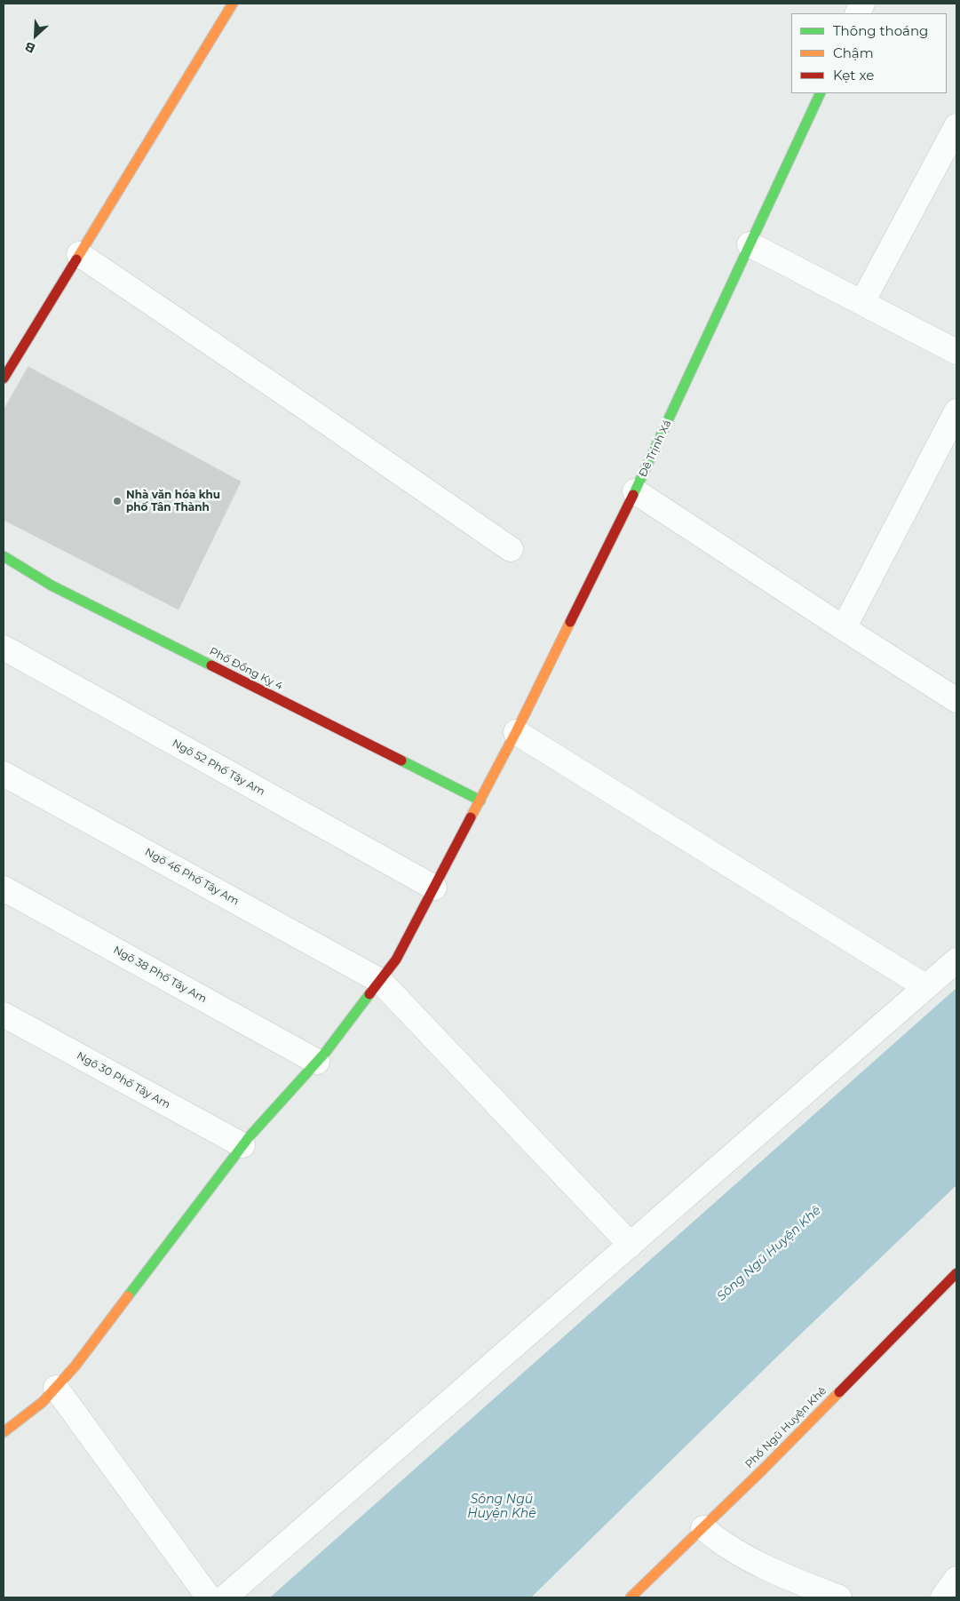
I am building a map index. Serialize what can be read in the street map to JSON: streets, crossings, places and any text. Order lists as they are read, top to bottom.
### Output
{
  "streets": {
    "street": [
      "Đê Trịnh Xá",
      "Phố Đồng Kỵ 4",
      "Ngõ 52 Phố Tây Am",
      "Ngõ 46 Phố Tây Am",
      "Ngõ 38 Phố Tây Am",
      "Ngõ 30 Phố Tây Am",
      "Phố Ngũ Huyện Khê"
    ]
  },
  "crossings": [
    ["Đê Trịnh Xá", "Phố Đồng Kỵ 4"],
    ["Đê Trịnh Xá", "Ngõ 52 Phố Tây Am"],
    ["Đê Trịnh Xá", "Ngõ 46 Phố Tây Am"],
    ["Đê Trịnh Xá", "Ngõ 38 Phố Tây Am"],
    ["Đê Trịnh Xá", "Ngõ 30 Phố Tây Am"]
  ],
  "water": ["Sông Ngũ Huyện Khê"],
  "places": ["Nhà văn hóa khu phố Tân Thành"],
  "legend": ["Thông thoáng", "Chậm", "Kẹt xe"],
  "north": "bottom left"
}
